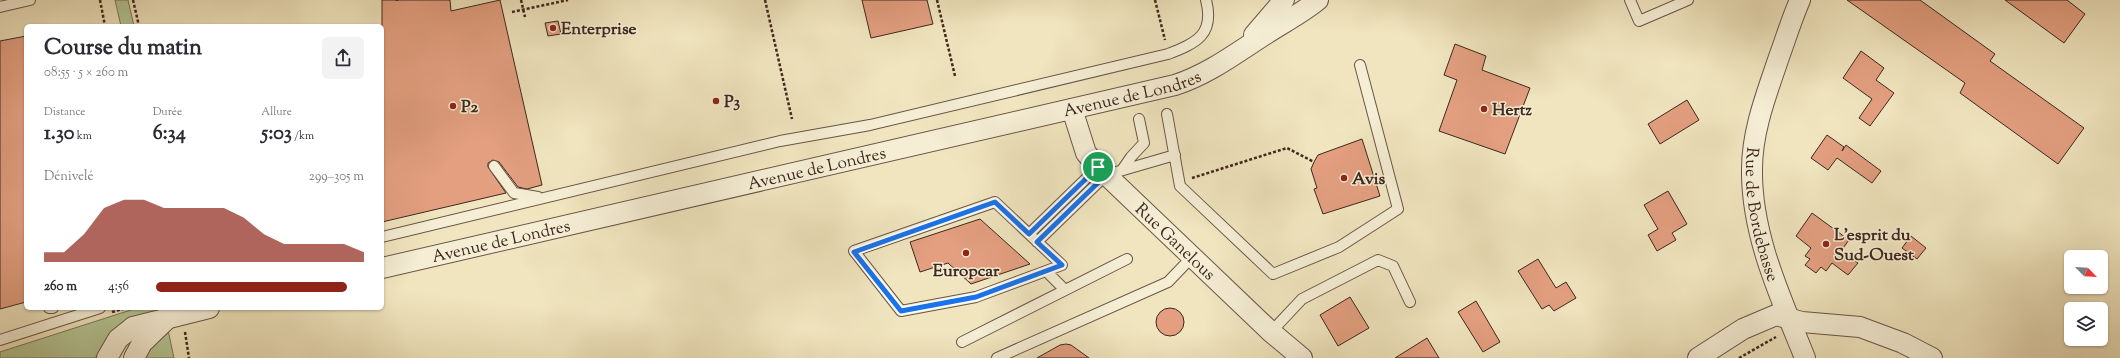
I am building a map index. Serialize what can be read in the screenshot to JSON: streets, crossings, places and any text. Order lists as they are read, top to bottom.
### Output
{
  "streets": {
    "street": ["Avenue de Londres", "Rue de Bordebasse", "Rue Ganelous"]
  },
  "crossings": [
    ["Avenue de Londres", "Rue Ganelous"]
  ],
  "places": [
    "Enterprise",
    "P3",
    "P2",
    "Hertz",
    "Avis",
    "L'esprit du Sud-Ouest",
    "Europcar"
  ],
  "north": "bottom right",
  "page": {
    "heading": ["Course du matin", "08:55 · 5 × 260 m"],
    "stats": [
      ["Distance", "1.30 km"],
      ["Durée", "6:34"],
      ["Allure", "5:03 /km"]
    ],
    "chart": ["Dénivelé", "299–305 m"],
    "list": [
      {
        "name": "260 m",
        "note": "4:56"
      }
    ]
  }
}
